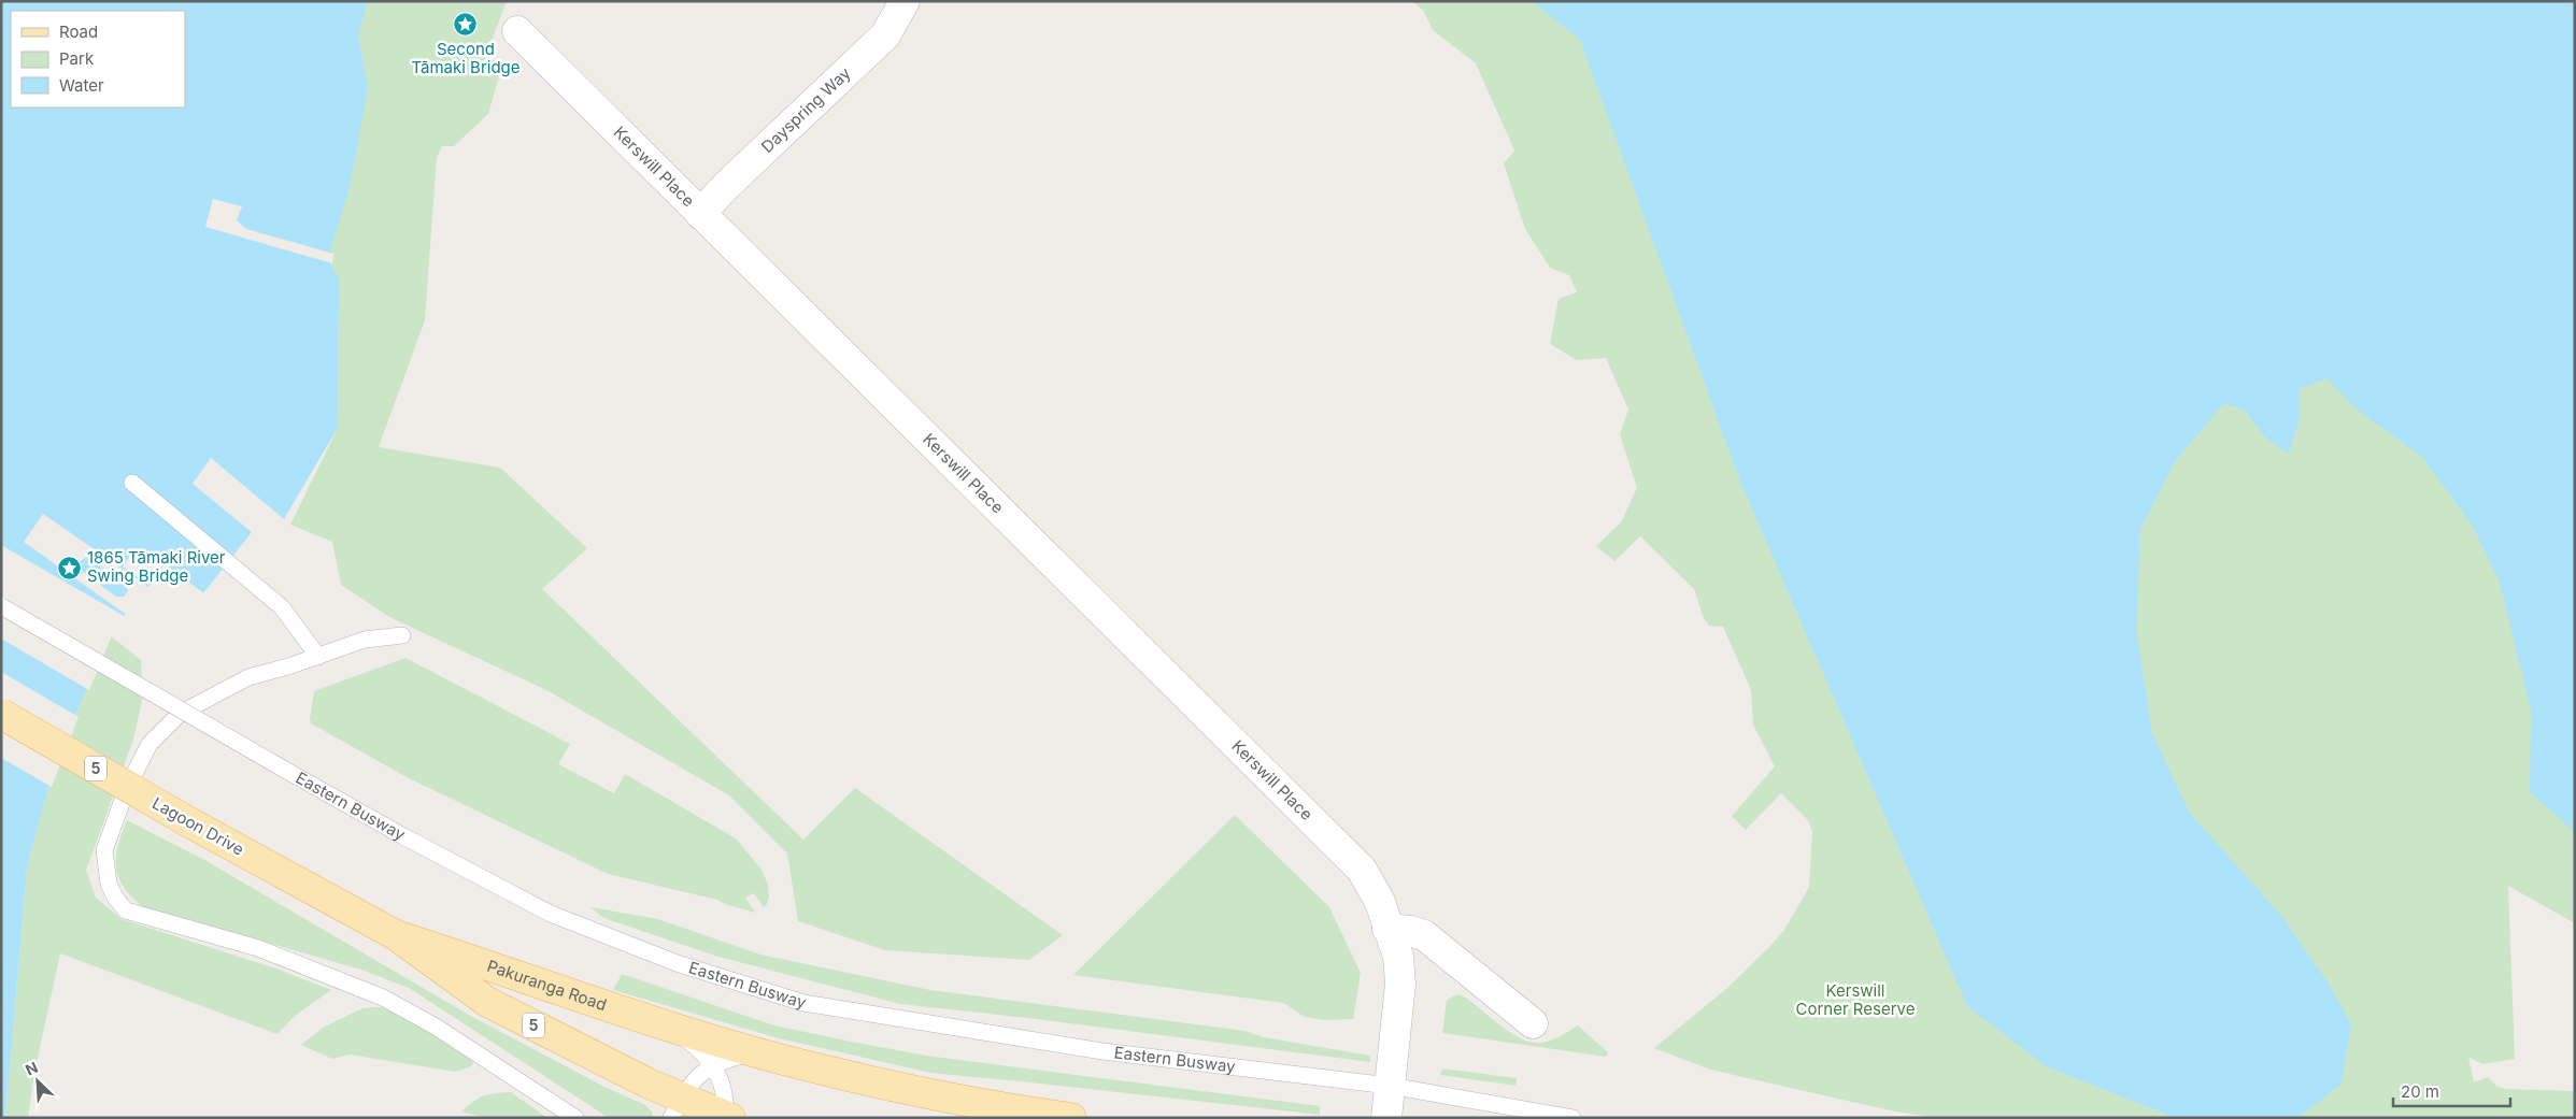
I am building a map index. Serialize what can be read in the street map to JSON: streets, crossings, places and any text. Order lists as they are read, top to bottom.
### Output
{
  "streets": {
    "main road": ["5", "Lagoon Drive", "Pakuranga Road"],
    "street": ["Dayspring Way", "Kerswill Place"],
    "lane": ["Eastern Busway"]
  },
  "crossings": [
    ["Dayspring Way", "Kerswill Place"],
    ["Kerswill Place", "Eastern Busway"],
    ["Lagoon Drive", "Pakuranga Road"]
  ],
  "parks": ["Kerswill Corner Reserve"],
  "places": {
    "place": ["Second Tāmaki Bridge", "1865 Tāmaki River Swing Bridge"]
  },
  "legend": ["Road", "Park", "Water"],
  "scale_bar": "20 m",
  "north": "top left"
}
